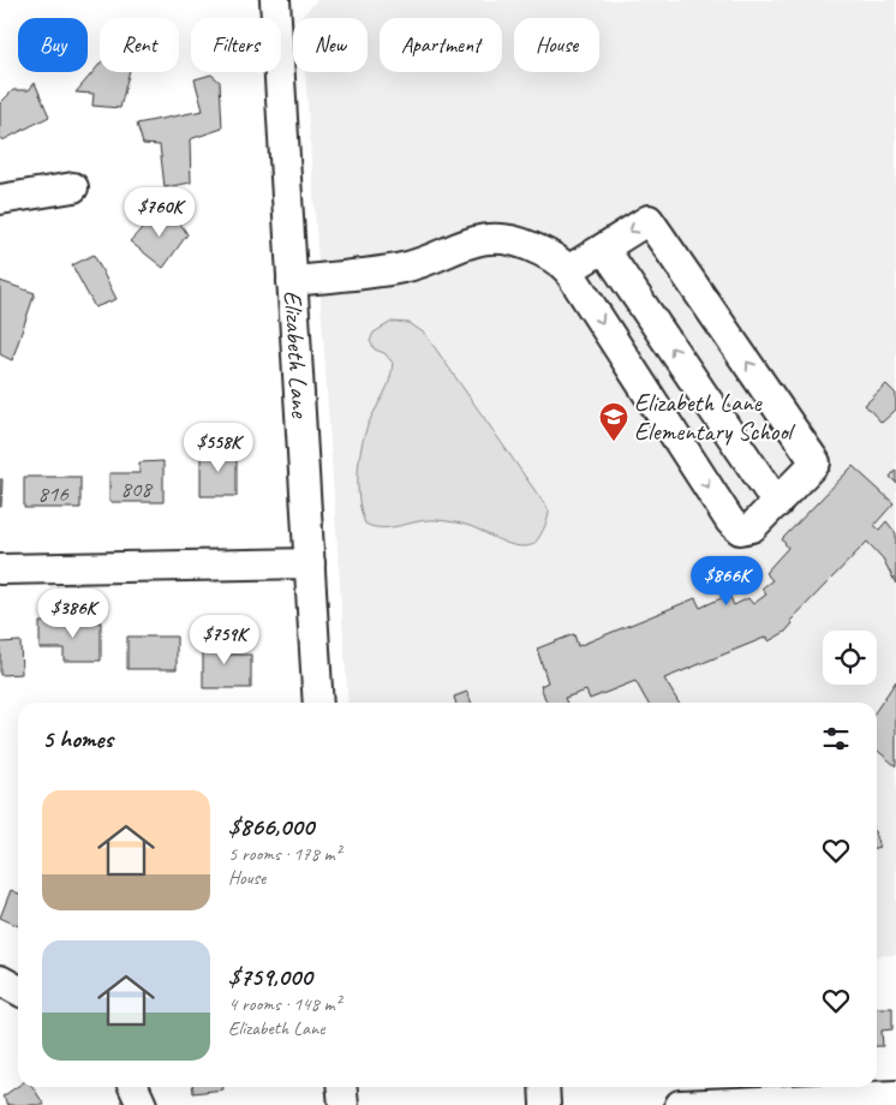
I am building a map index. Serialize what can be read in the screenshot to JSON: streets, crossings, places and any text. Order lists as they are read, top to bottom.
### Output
{
  "streets": {
    "street": ["Elizabeth Lane"]
  },
  "places": {
    "school or university": ["Elizabeth Lane Elementary School"]
  },
  "house_numbers": ["808", "816"],
  "page": {
    "chip": [
      "Buy",
      "Rent",
      "Filters",
      "New",
      "Apartment",
      "House"
    ],
    "price": [
      "$760K",
      "$558K",
      "$866K",
      "$386K",
      "$759K"
    ],
    "heading": "5 homes",
    "list": [
      {
        "name": "$866,000",
        "note": "5 rooms · 178 m² · House"
      },
      {
        "name": "$759,000",
        "note": "4 rooms · 148 m² · Elizabeth Lane"
      }
    ]
  }
}
